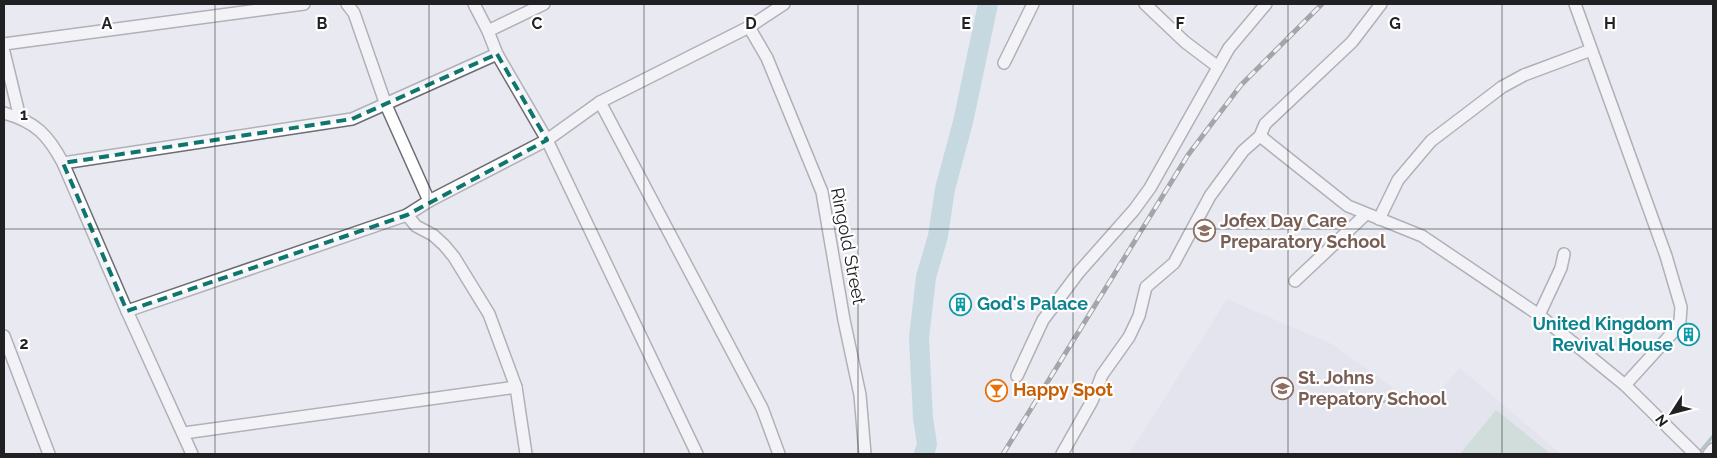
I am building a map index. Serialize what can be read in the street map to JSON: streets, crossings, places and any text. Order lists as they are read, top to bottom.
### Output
{
  "streets": {
    "street": ["Ringold Street"]
  },
  "places": {
    "school or university": ["Jofex Day Care Preparatory School", "St. Johns Prepatory School"],
    "building": ["God's Palace", "United Kingdom Revival House"],
    "bar": ["Happy Spot"]
  },
  "north": "bottom left",
  "grid": {
    "columns": [
      "A",
      "B",
      "C",
      "D",
      "E",
      "F",
      "G",
      "H"
    ],
    "rows": ["1", "2"]
  }
}
